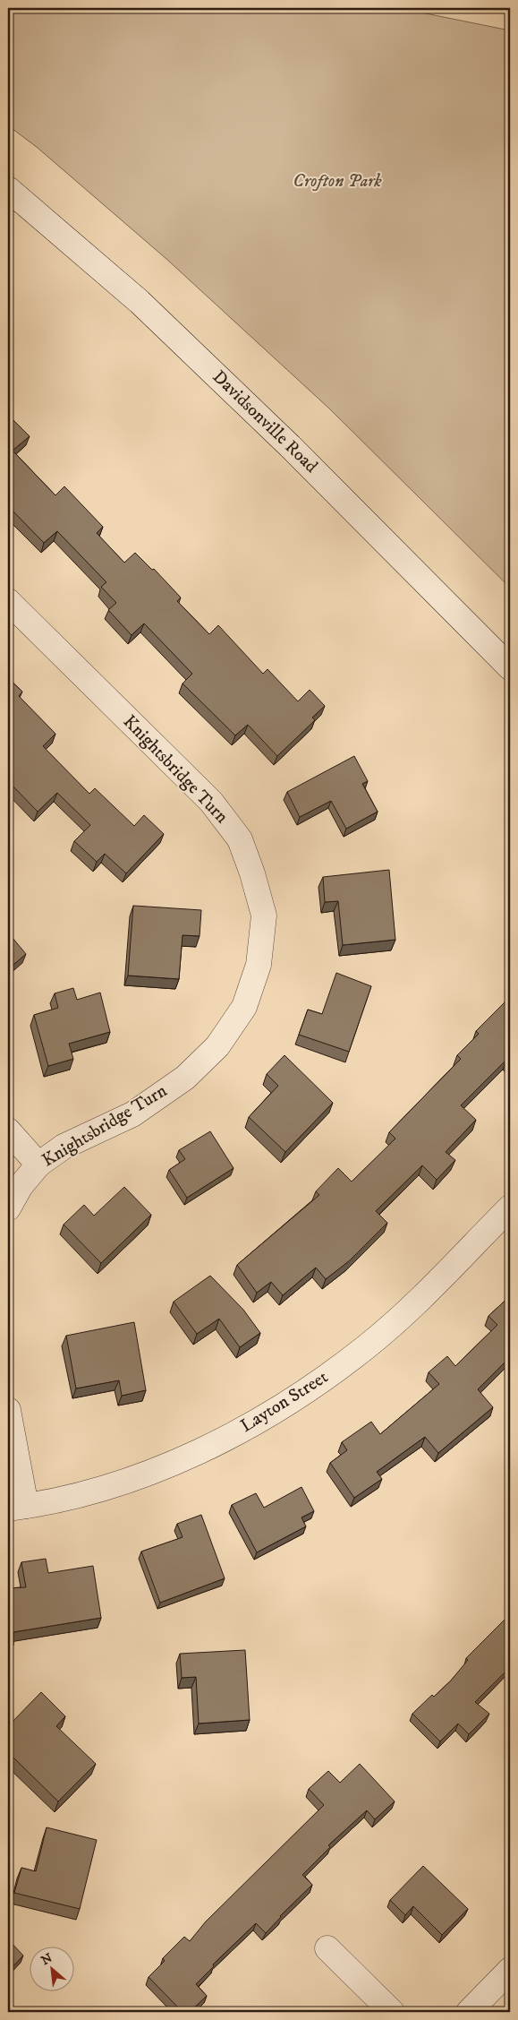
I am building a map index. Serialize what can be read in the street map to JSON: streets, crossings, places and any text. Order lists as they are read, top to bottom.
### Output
{
  "streets": {
    "street": ["Davidsonville Road", "Knightsbridge Turn", "Layton Street"]
  },
  "parks": ["Crofton Park"],
  "north": "top left"
}
